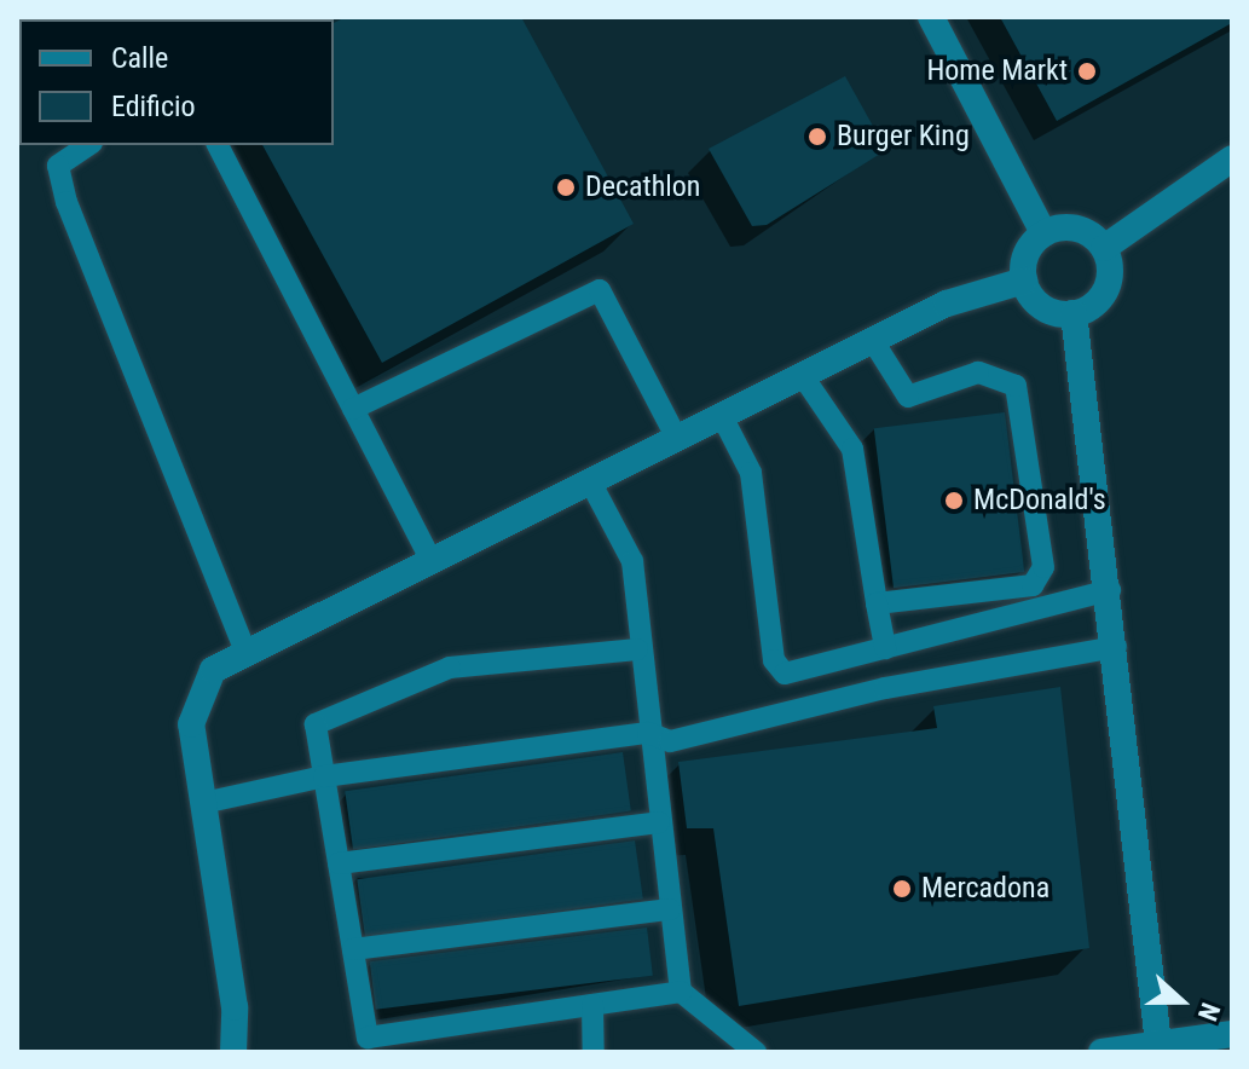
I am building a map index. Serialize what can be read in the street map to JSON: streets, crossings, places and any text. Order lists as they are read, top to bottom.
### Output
{
  "places": [
    "Home Markt",
    "Burger King",
    "Decathlon",
    "McDonald's",
    "Mercadona"
  ],
  "legend": ["Calle", "Edificio"],
  "north": "right"
}
